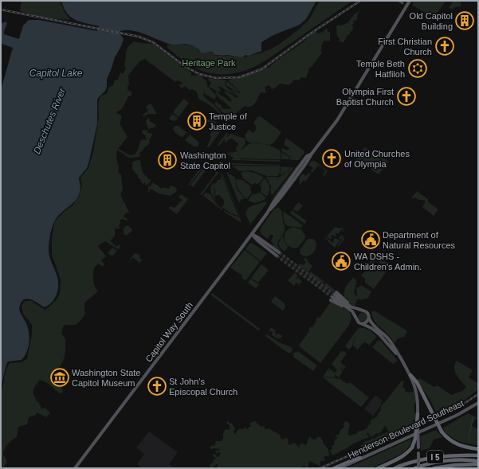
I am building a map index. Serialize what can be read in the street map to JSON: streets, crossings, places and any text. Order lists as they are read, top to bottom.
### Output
{
  "streets": {
    "highway": ["I 5"],
    "main road": ["Capitol Way South", "Henderson Boulevard Southeast"]
  },
  "water": ["Capitol Lake", "Deschutes River"],
  "parks": ["Heritage Park"],
  "places": {
    "building": ["Old Capitol Building", "Temple of Justice", "Washington State Capitol"],
    "church": [
      "First Christian Church",
      "Olympia First Baptist Church",
      "United Churches of Olympia",
      "St John's Episcopal Church"
    ],
    "synagogue": ["Temple Beth Hatfiloh"],
    "public building": ["Department of Natural Resources", "WA DSHS - Children's Admin."],
    "museum": ["Washington State Capitol Museum"]
  }
}
